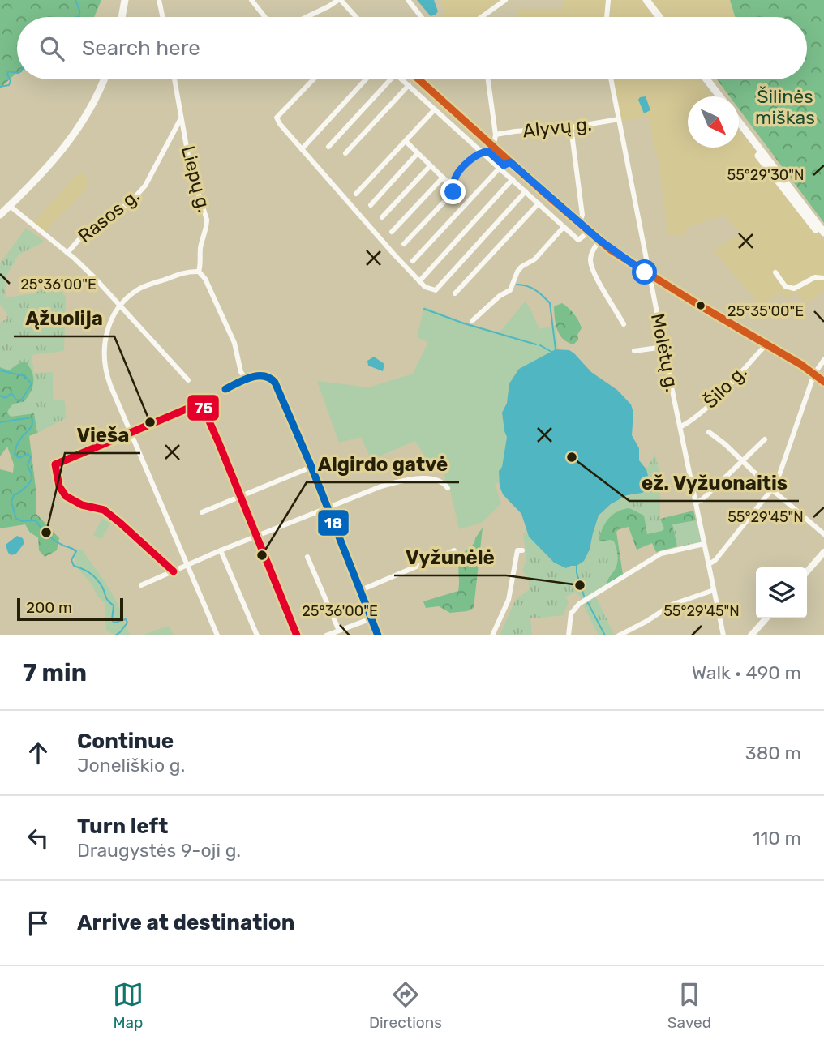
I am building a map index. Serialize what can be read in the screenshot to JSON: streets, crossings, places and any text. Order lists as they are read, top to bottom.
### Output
{
  "streets": {
    "street": [
      "Alyvų g.",
      "Liepų g.",
      "Rasos g.",
      "Molėtų g.",
      "Šilo g."
    ]
  },
  "crossings": [
    ["Alyvų g.", "Molėtų g."],
    ["Liepų g.", "Rasos g."],
    ["Molėtų g.", "Šilo g."]
  ],
  "parks": ["Šilinės miškas"],
  "places": [
    "Ąžuolija",
    "ež. Vyžuonaitis",
    "Vieša",
    "Algirdo gatvė",
    "Vyžunėlė"
  ],
  "lines": ["transit line 18", "transit line 75"],
  "scale_bar": "200 m",
  "north": "bottom right",
  "page": {
    "search": "Search here",
    "scale": "200 m",
    "heading": ["7 min", "Walk · 490 m"],
    "list": [
      ["Continue", "Joneliškio g.", "380 m"],
      ["Turn left", "Draugystės 9-oji g.", "110 m"],
      "Arrive at destination"
    ],
    "nav": ["Map", "Directions", "Saved"]
  },
  "coordinates": [
    "55°29'30\"N",
    "25°36'00\"E",
    "25°35'00\"E",
    "55°29'45\"N"
  ]
}
